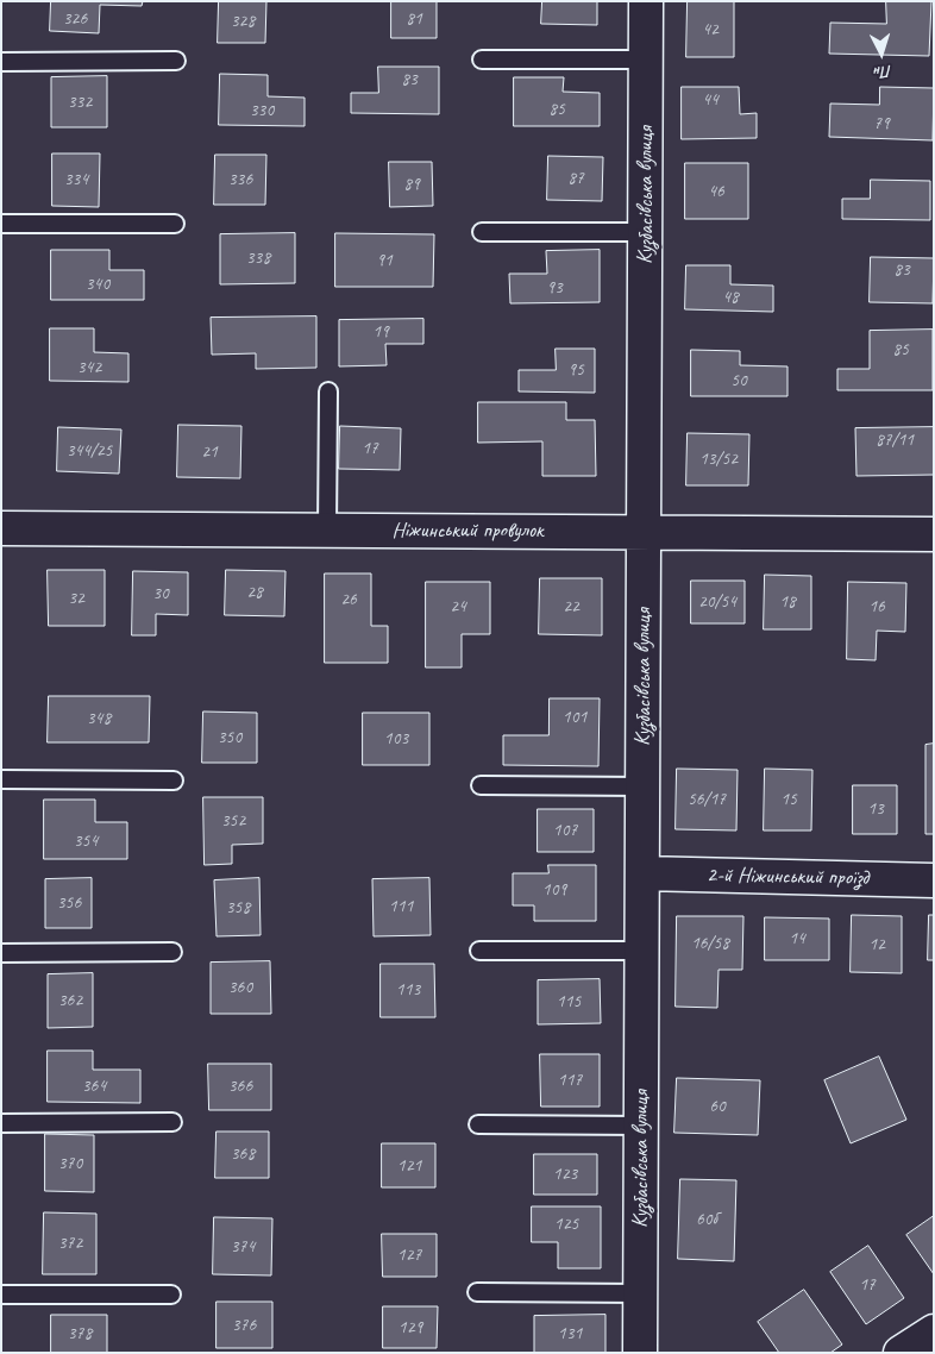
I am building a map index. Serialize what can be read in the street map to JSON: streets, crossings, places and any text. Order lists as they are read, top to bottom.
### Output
{
  "streets": {
    "street": ["Кузбасівська вулиця", "Ніжинський провулок", "2-й Ніжинський проїзд"]
  },
  "crossings": [
    ["Кузбасівська вулиця", "Ніжинський провулок"],
    ["Кузбасівська вулиця", "2-й Ніжинський проїзд"]
  ],
  "house_numbers": [
    "326",
    "81",
    "328",
    "42",
    "83",
    "44",
    "332",
    "85",
    "330",
    "79",
    "87",
    "334",
    "336",
    "89",
    "46",
    "338",
    "91",
    "83",
    "340",
    "93",
    "48",
    "19",
    "85",
    "342",
    "95",
    "50",
    "87/11",
    "17",
    "344/25",
    "21",
    "13/52",
    "28",
    "30",
    "32",
    "26",
    "20/54",
    "18",
    "24",
    "22",
    "16",
    "101",
    "348",
    "350",
    "103",
    "56/17",
    "15",
    "13",
    "352",
    "107",
    "354",
    "109",
    "356",
    "111",
    "358",
    "14",
    "16/58",
    "12",
    "360",
    "113",
    "362",
    "115",
    "117",
    "364",
    "366",
    "60",
    "368",
    "370",
    "121",
    "123",
    "60б",
    "125",
    "372",
    "374",
    "127",
    "17",
    "376",
    "129",
    "378",
    "131"
  ],
  "north": "bottom"
}
